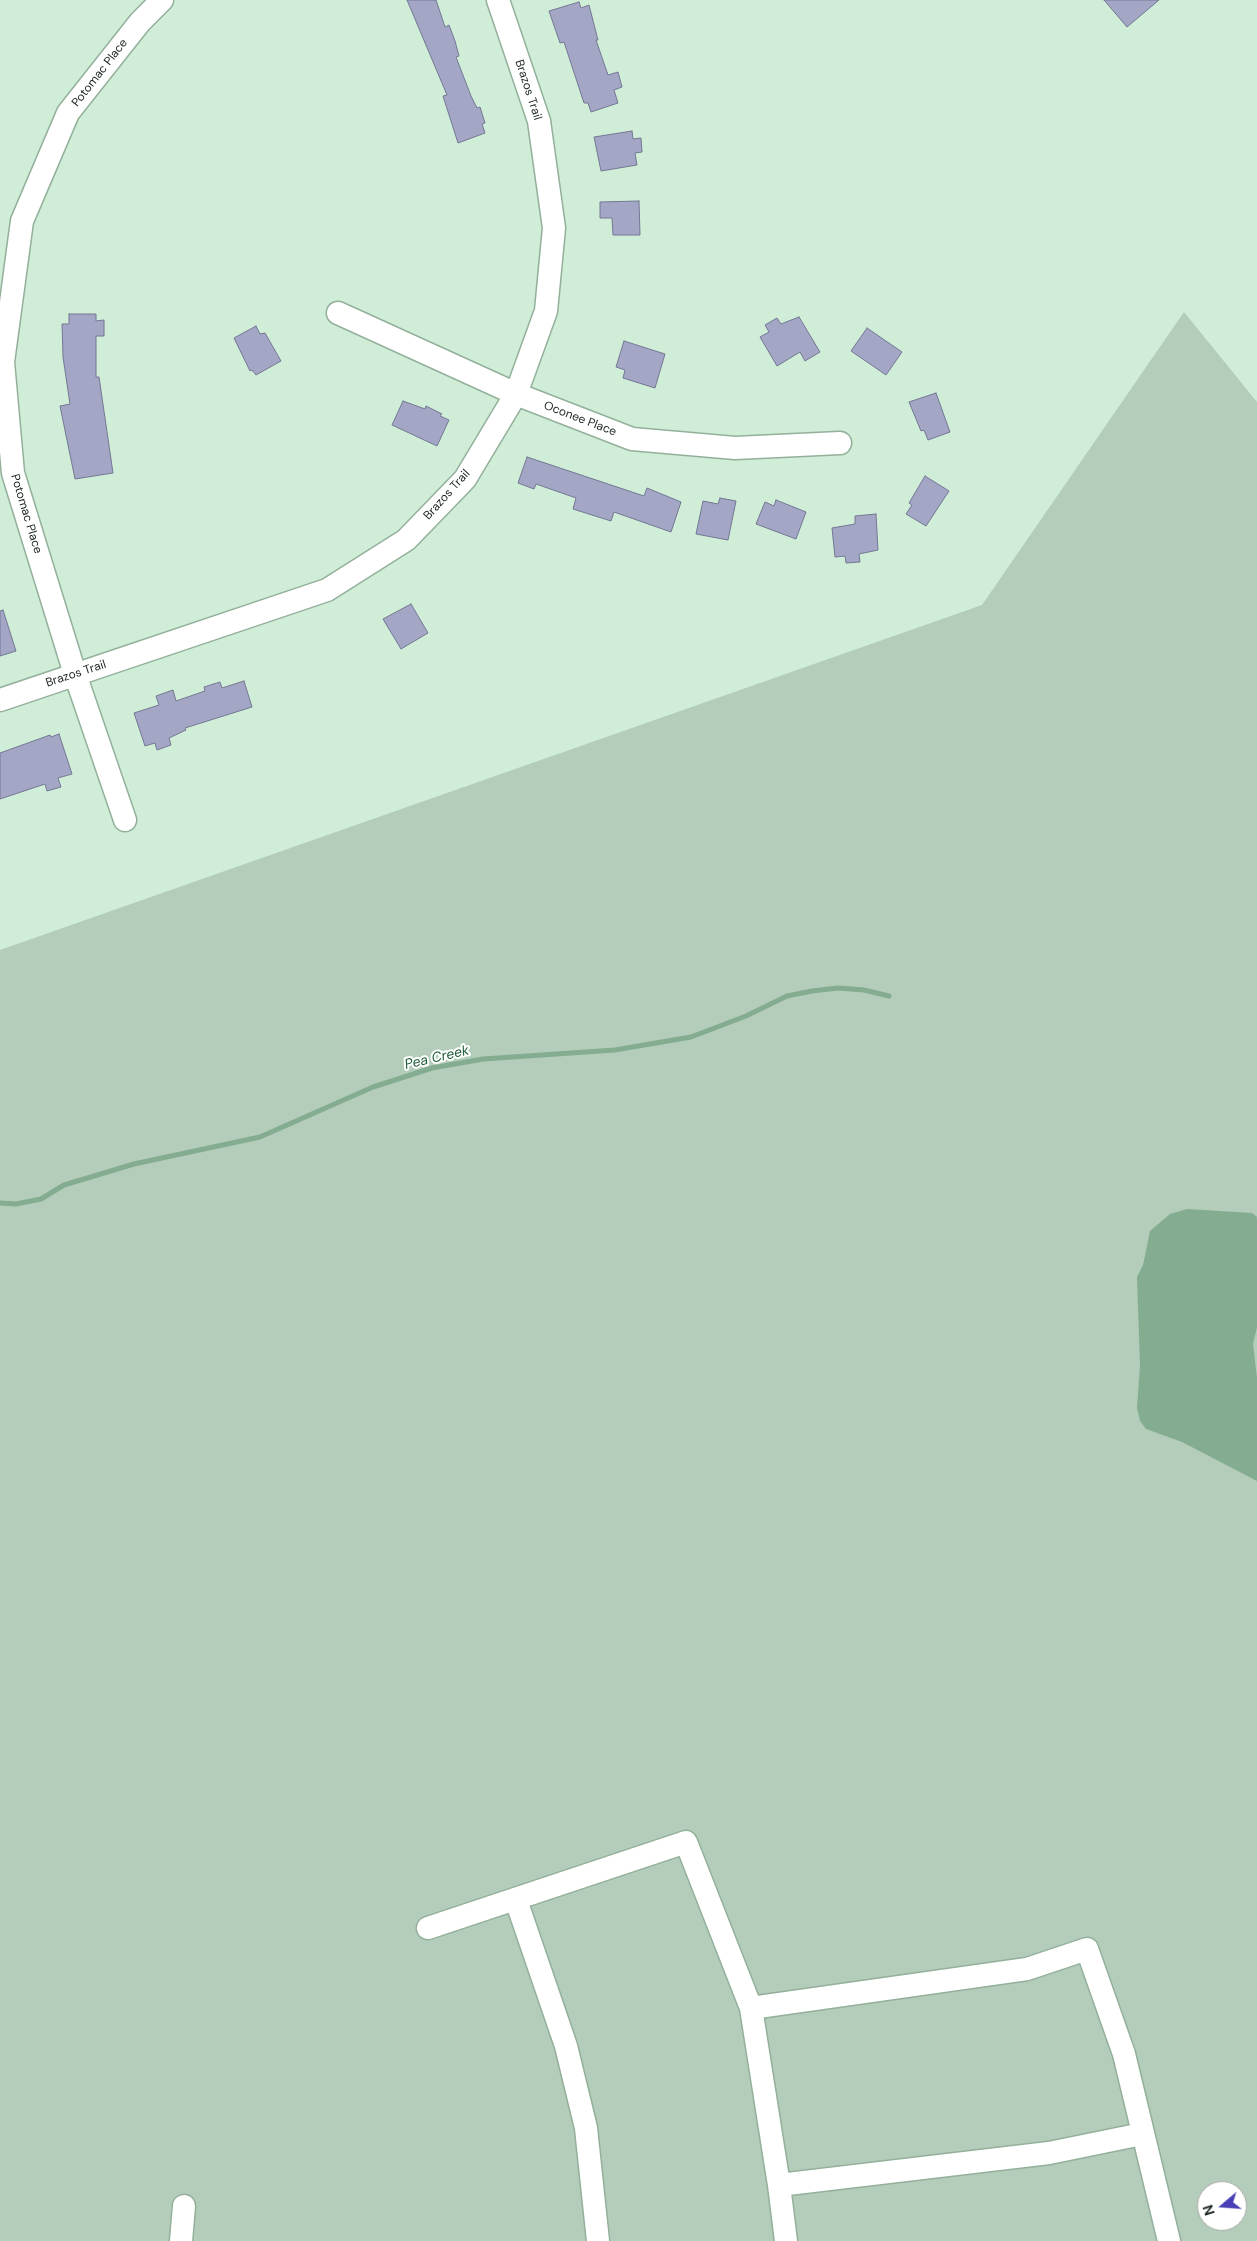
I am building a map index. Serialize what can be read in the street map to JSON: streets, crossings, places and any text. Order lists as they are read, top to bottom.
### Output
{
  "streets": {
    "street": ["Potomac Place", "Brazos Trail", "Oconee Place"]
  },
  "crossings": [
    ["Potomac Place", "Brazos Trail"],
    ["Brazos Trail", "Oconee Place"]
  ],
  "water": ["Pea Creek"],
  "north": "left"
}
